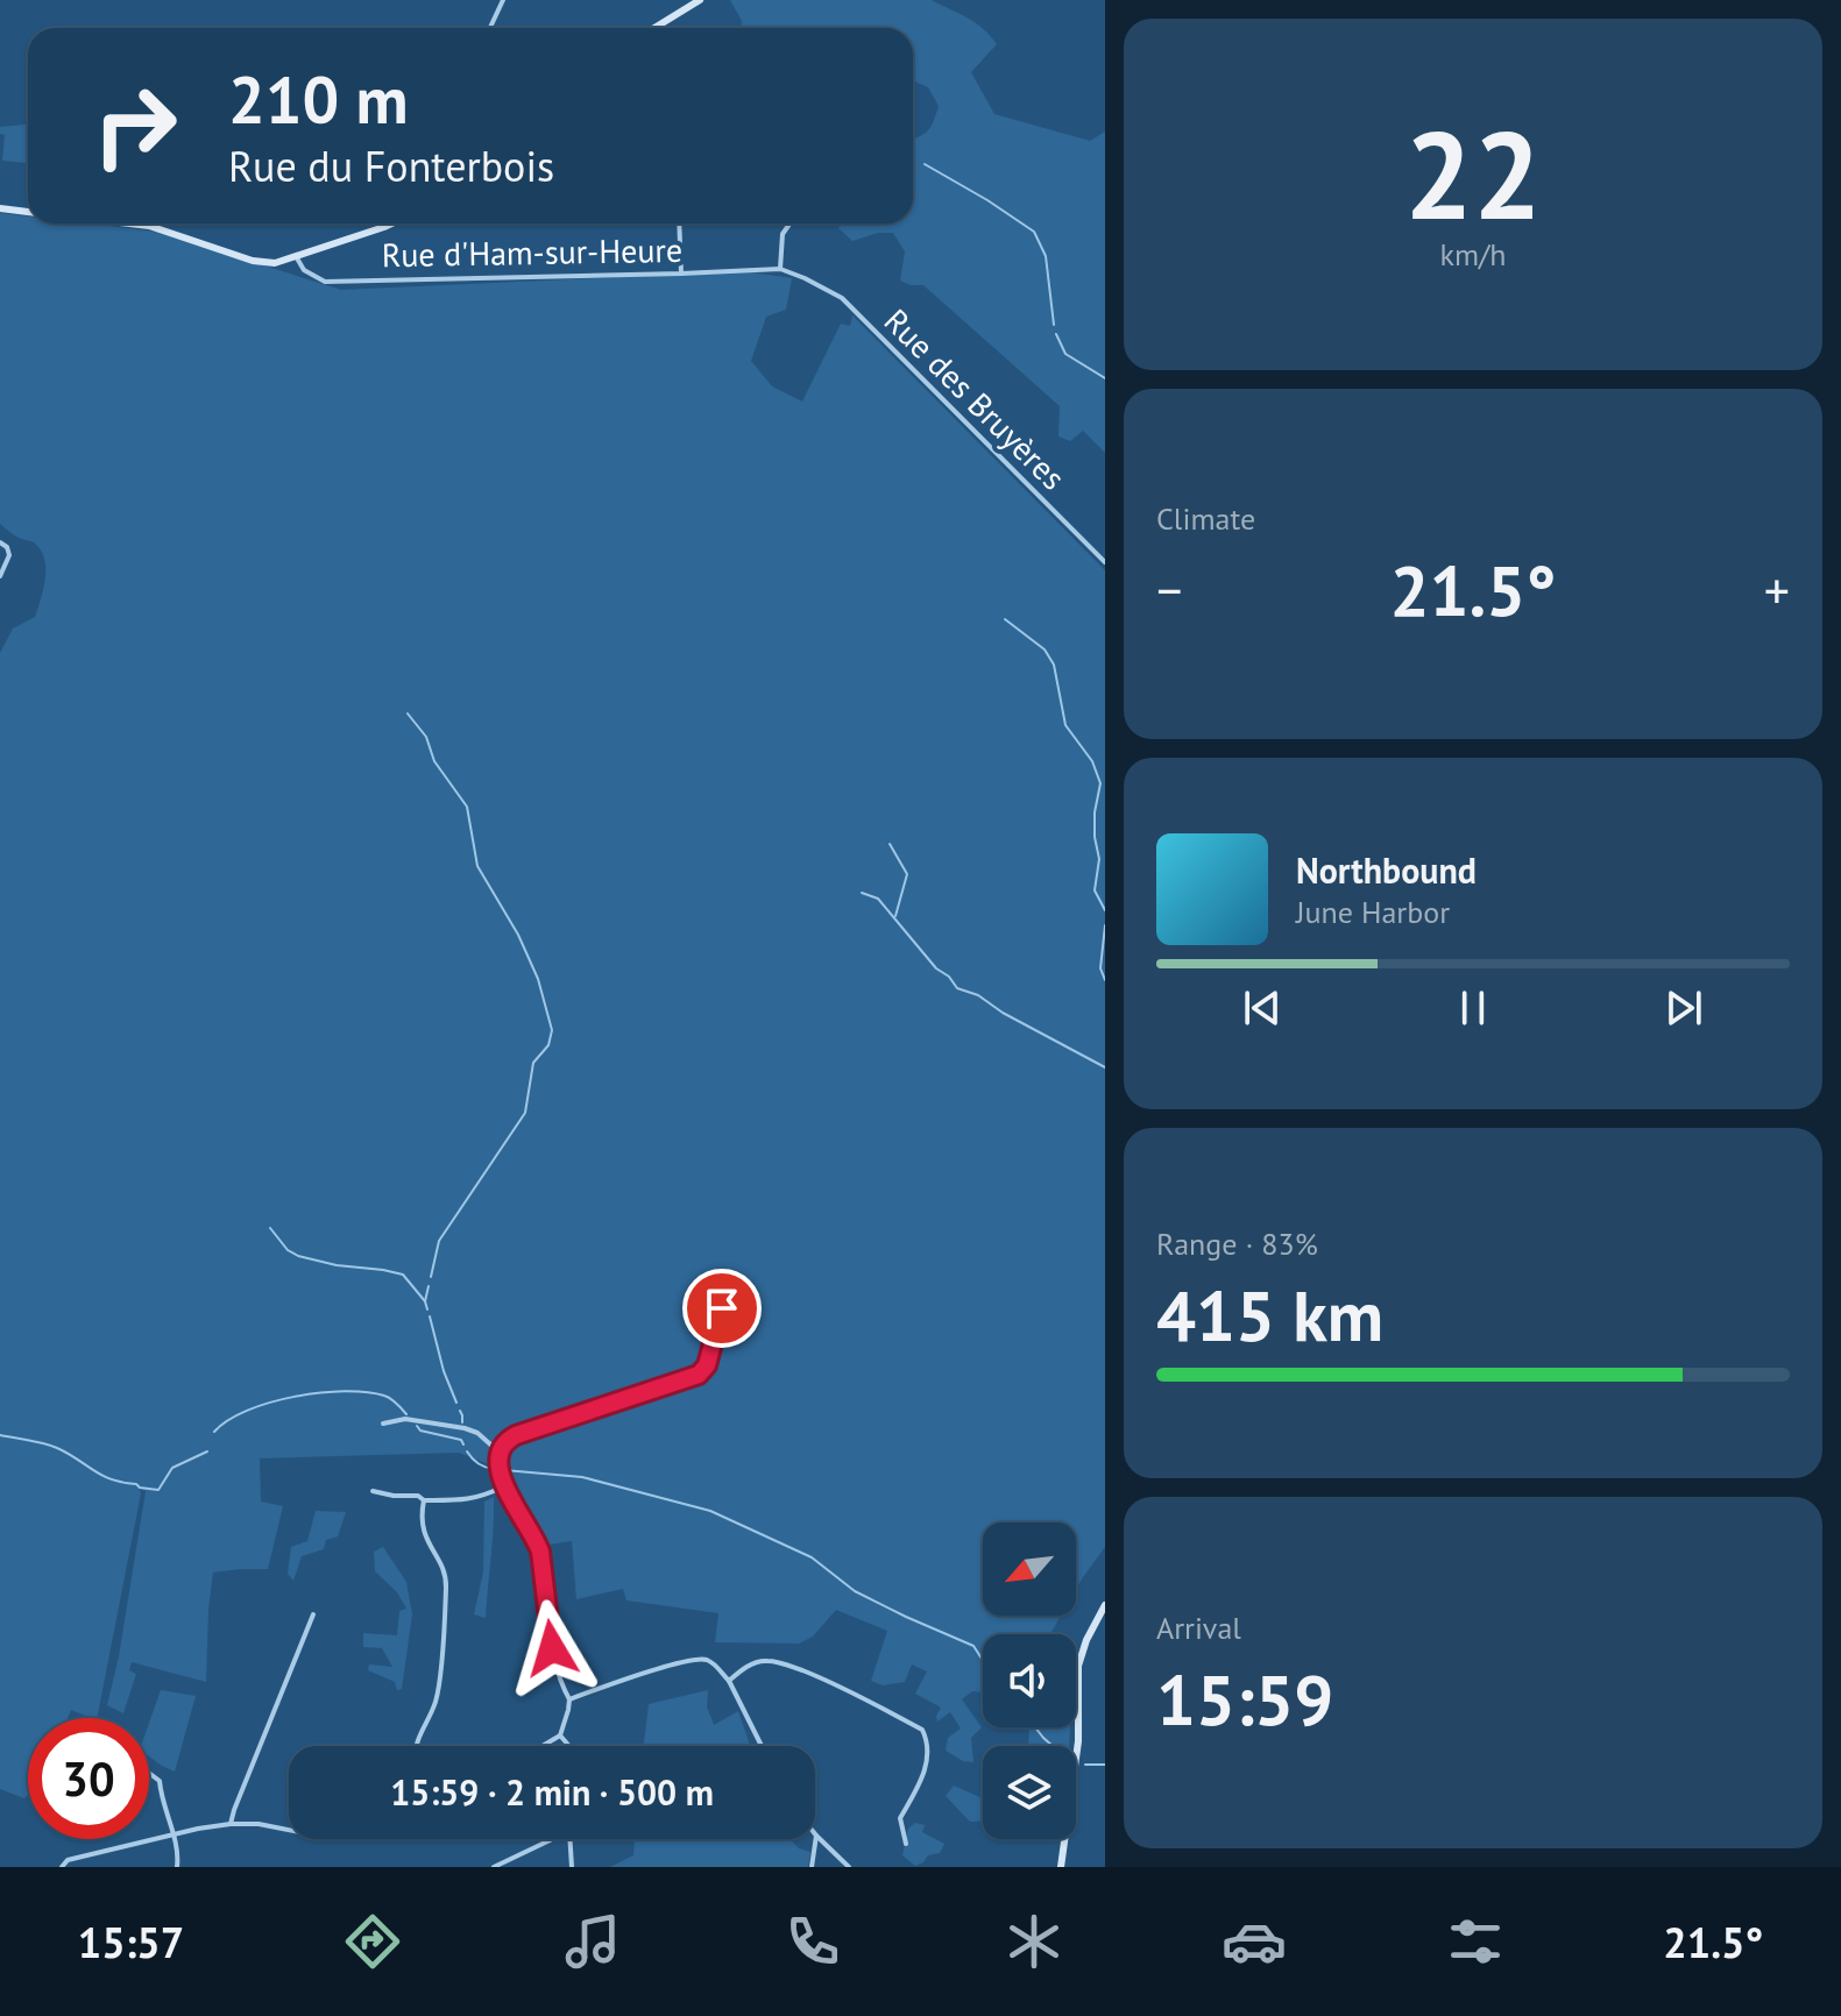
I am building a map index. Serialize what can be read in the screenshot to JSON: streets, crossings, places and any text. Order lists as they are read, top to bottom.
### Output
{
  "streets": {
    "street": ["Rue d'Ham-sur-Heure", "Rue des Bruyères"]
  },
  "crossings": [
    ["Rue d'Ham-sur-Heure", "Rue des Bruyères"]
  ],
  "north": "bottom left",
  "page": {
    "tile": [
      ["22", "km/h"],
      "Climate",
      ["Range · 83%", "415 km"],
      ["Arrival", "15:59"]
    ],
    "turn": ["210 m", "Rue du Fonterbois"],
    "heat": ["−", "21.5°", "+"],
    "song": ["Northbound", "June Harbor"],
    "limit": "30",
    "trip": "15:59 · 2 min · 500 m",
    "tabs": ["15:57", "21.5°"]
  }
}
